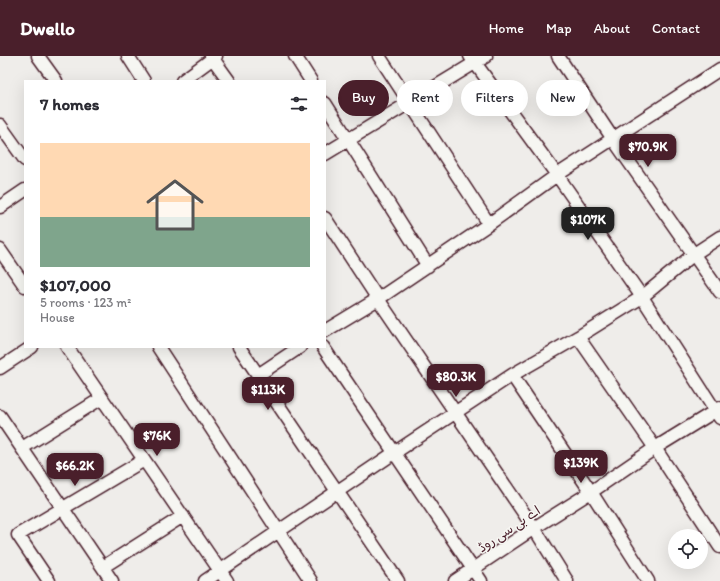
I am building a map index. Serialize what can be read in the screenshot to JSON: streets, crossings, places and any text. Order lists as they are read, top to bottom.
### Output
{
  "streets": {
    "street": ["اے بی سی روڈ"]
  },
  "page": {
    "header": "Dwello",
    "nav": [
      "Home",
      "Map",
      "About",
      "Contact"
    ],
    "chip": [
      "Buy",
      "Rent",
      "Filters",
      "New"
    ],
    "heading": "7 homes",
    "list": [
      {
        "name": "$107,000",
        "note": "5 rooms · 123 m² · House"
      }
    ],
    "price": [
      "$70.9K",
      "$107K",
      "$80.3K",
      "$113K",
      "$76K",
      "$139K",
      "$66.2K"
    ]
  }
}
